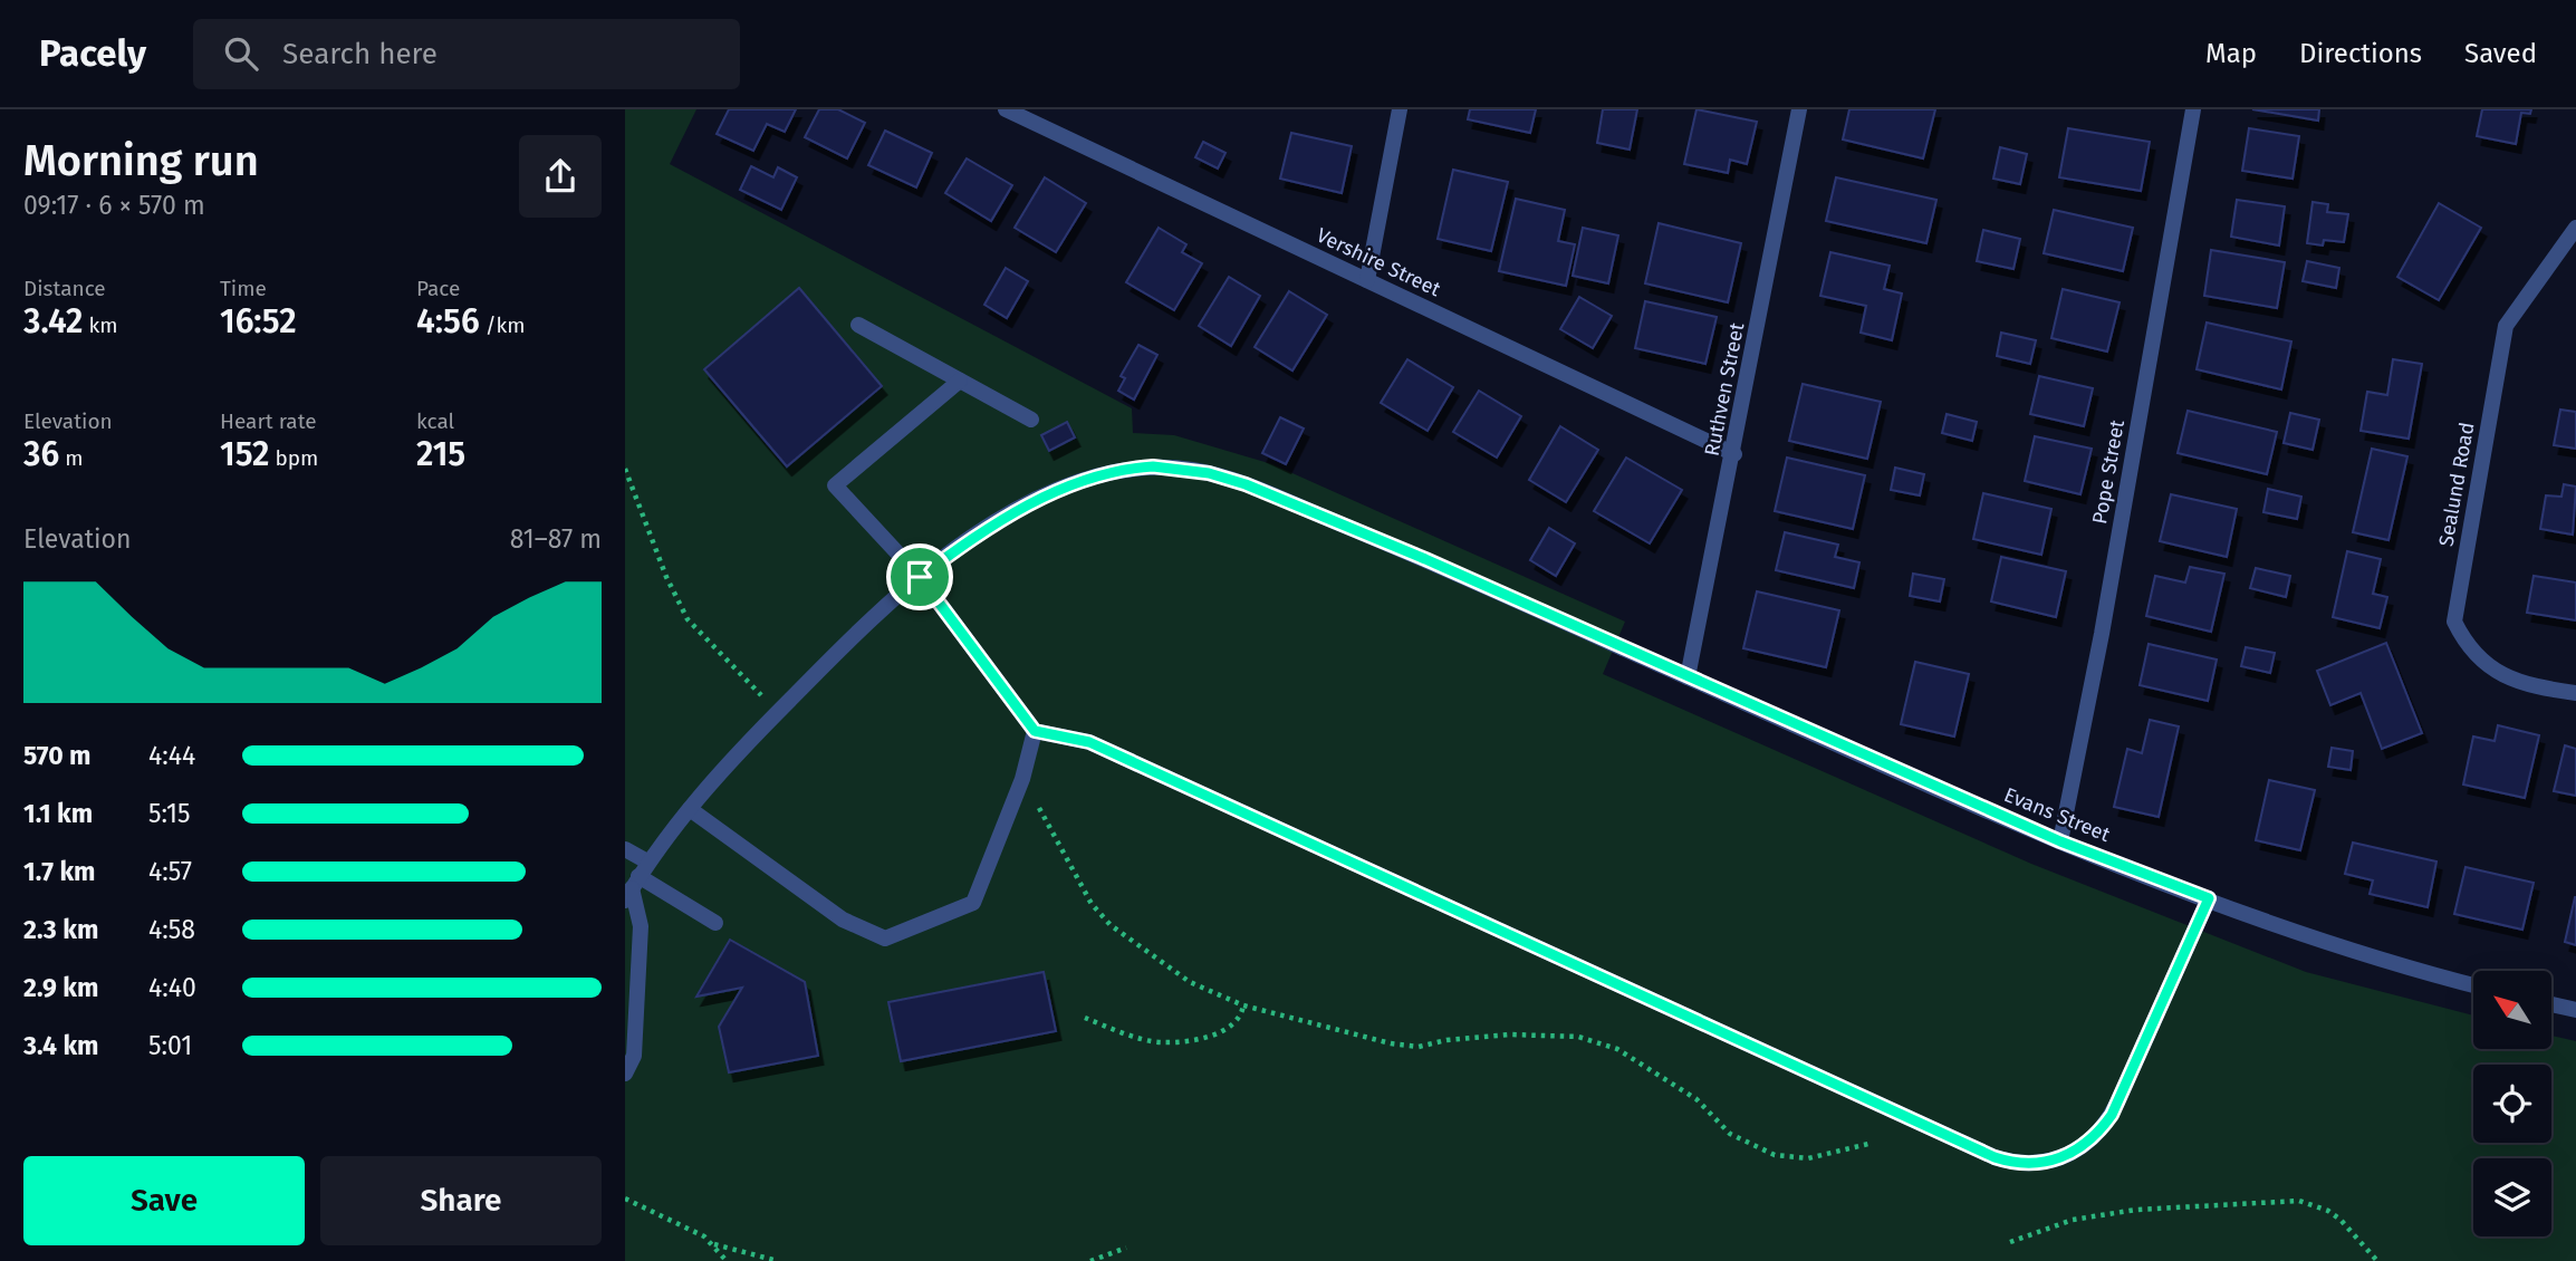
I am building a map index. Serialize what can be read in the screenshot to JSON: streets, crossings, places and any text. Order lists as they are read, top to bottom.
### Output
{
  "streets": {
    "street": [
      "Vershire Street",
      "Ruthven Street",
      "Pope Street",
      "Sealund Road",
      "Evans Street"
    ]
  },
  "crossings": [
    ["Vershire Street", "Ruthven Street"],
    ["Ruthven Street", "Evans Street"],
    ["Pope Street", "Evans Street"]
  ],
  "north": "top left",
  "page": {
    "header": "Pacely",
    "search": "Search here",
    "nav": ["Map", "Directions", "Saved"],
    "heading": ["Morning run", "09:17 · 6 × 570 m"],
    "stats": [
      ["Distance", "3.42 km"],
      ["Time", "16:52"],
      ["Pace", "4:56 /km"],
      ["Elevation", "36 m"],
      ["Heart rate", "152 bpm"],
      ["kcal", "215"]
    ],
    "chart": ["Elevation", "81–87 m"],
    "list": [
      {
        "name": "570 m",
        "note": "4:44"
      },
      {
        "name": "1.1 km",
        "note": "5:15"
      },
      {
        "name": "1.7 km",
        "note": "4:57"
      },
      {
        "name": "2.3 km",
        "note": "4:58"
      },
      {
        "name": "2.9 km",
        "note": "4:40"
      },
      {
        "name": "3.4 km",
        "note": "5:01"
      }
    ],
    "buttons": ["Save", "Share"]
  }
}
